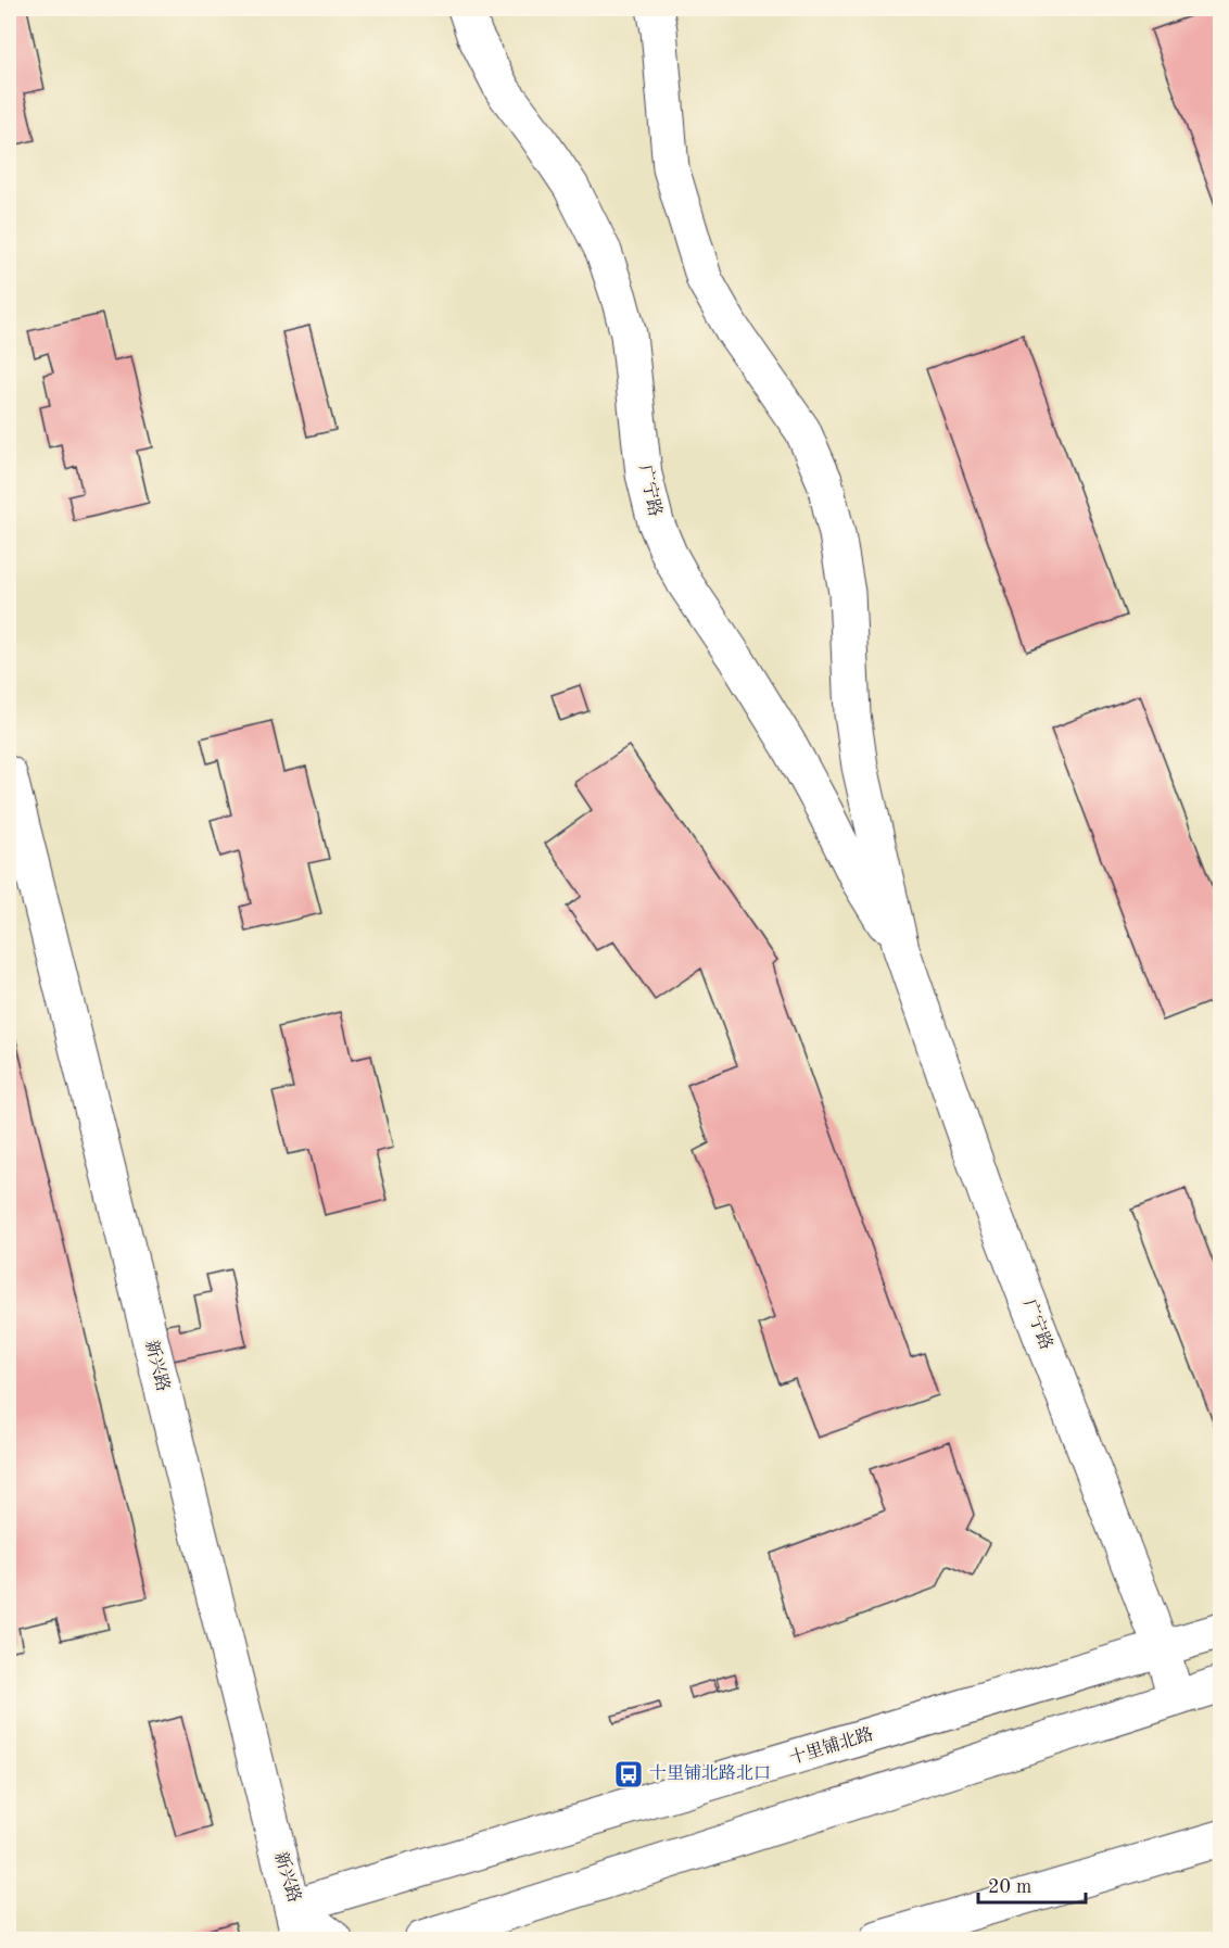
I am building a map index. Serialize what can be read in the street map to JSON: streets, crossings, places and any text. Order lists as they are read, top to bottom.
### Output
{
  "streets": {
    "street": ["广宁路", "新兴路", "十里铺北路"]
  },
  "crossings": [
    ["广宁路", "十里铺北路"],
    ["新兴路", "十里铺北路"]
  ],
  "places": {
    "bus stop": ["十里铺北路北口"]
  },
  "scale_bar": "20 m"
}
